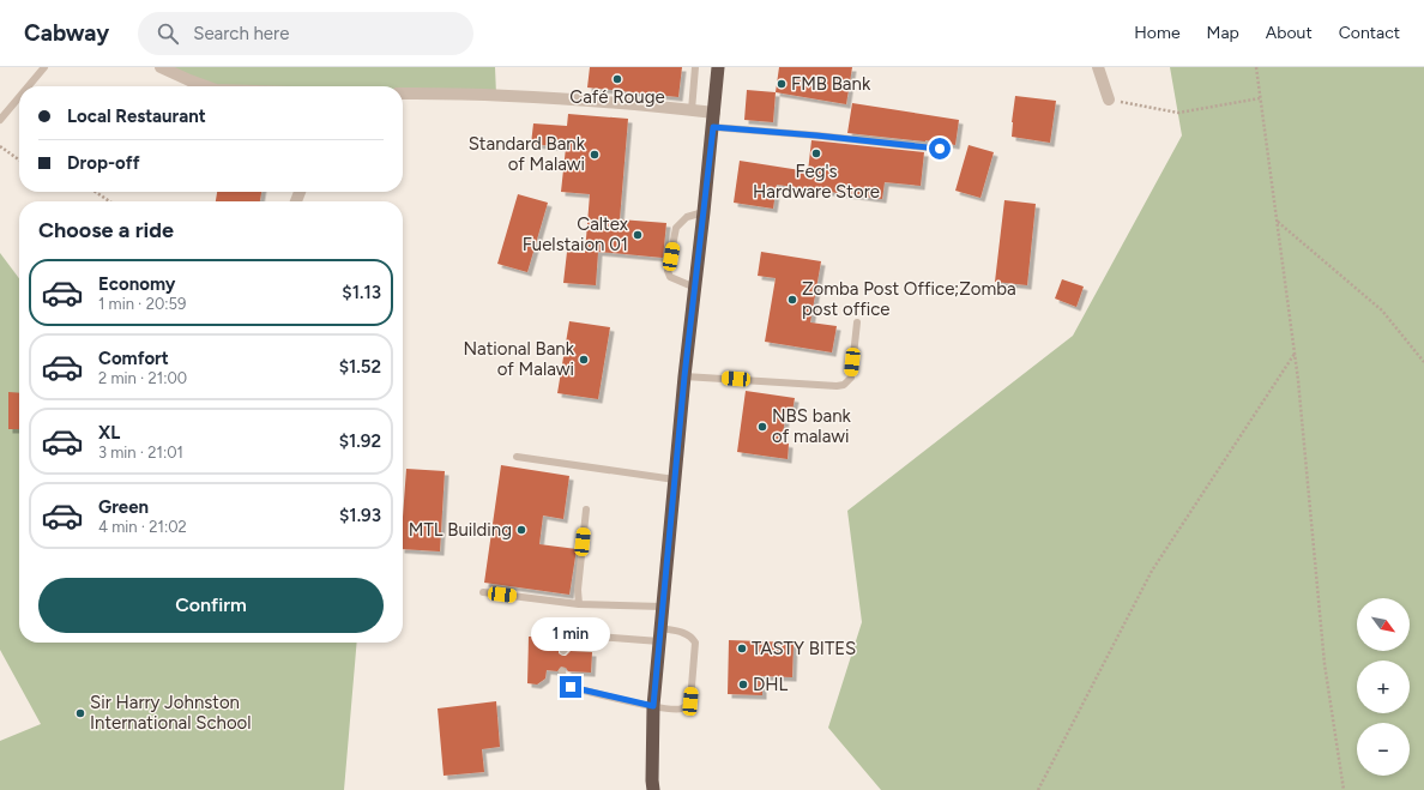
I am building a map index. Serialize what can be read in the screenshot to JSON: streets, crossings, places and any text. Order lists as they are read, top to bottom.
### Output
{
  "places": [
    "Café Rouge",
    "FMB Bank",
    "Feg's Hardware Store",
    "Standard Bank of Malawi",
    "Caltex Fuelstaion 01",
    "Zomba Post Office;Zomba post office",
    "National Bank of Malawi",
    "NBS bank of malawi",
    "MTL Building",
    "TASTY BITES",
    "DHL",
    "Sir Harry Johnston International School"
  ],
  "north": "bottom right",
  "page": {
    "header": "Cabway",
    "search": "Search here",
    "nav": [
      "Home",
      "Map",
      "About",
      "Contact"
    ],
    "banner": ["Local Restaurant", "Drop-off"],
    "heading": "Choose a ride",
    "list": [
      {
        "name": "Economy",
        "note": "1 min · 20:59",
        "value": "$1.13"
      },
      {
        "name": "Comfort",
        "note": "2 min · 21:00",
        "value": "$1.52"
      },
      {
        "name": "XL",
        "note": "3 min · 21:01",
        "value": "$1.92"
      },
      {
        "name": "Green",
        "note": "4 min · 21:02",
        "value": "$1.93"
      }
    ],
    "buttons": "Confirm",
    "map_buttons": ["+", "−"],
    "bubble": "1 min"
  }
}
